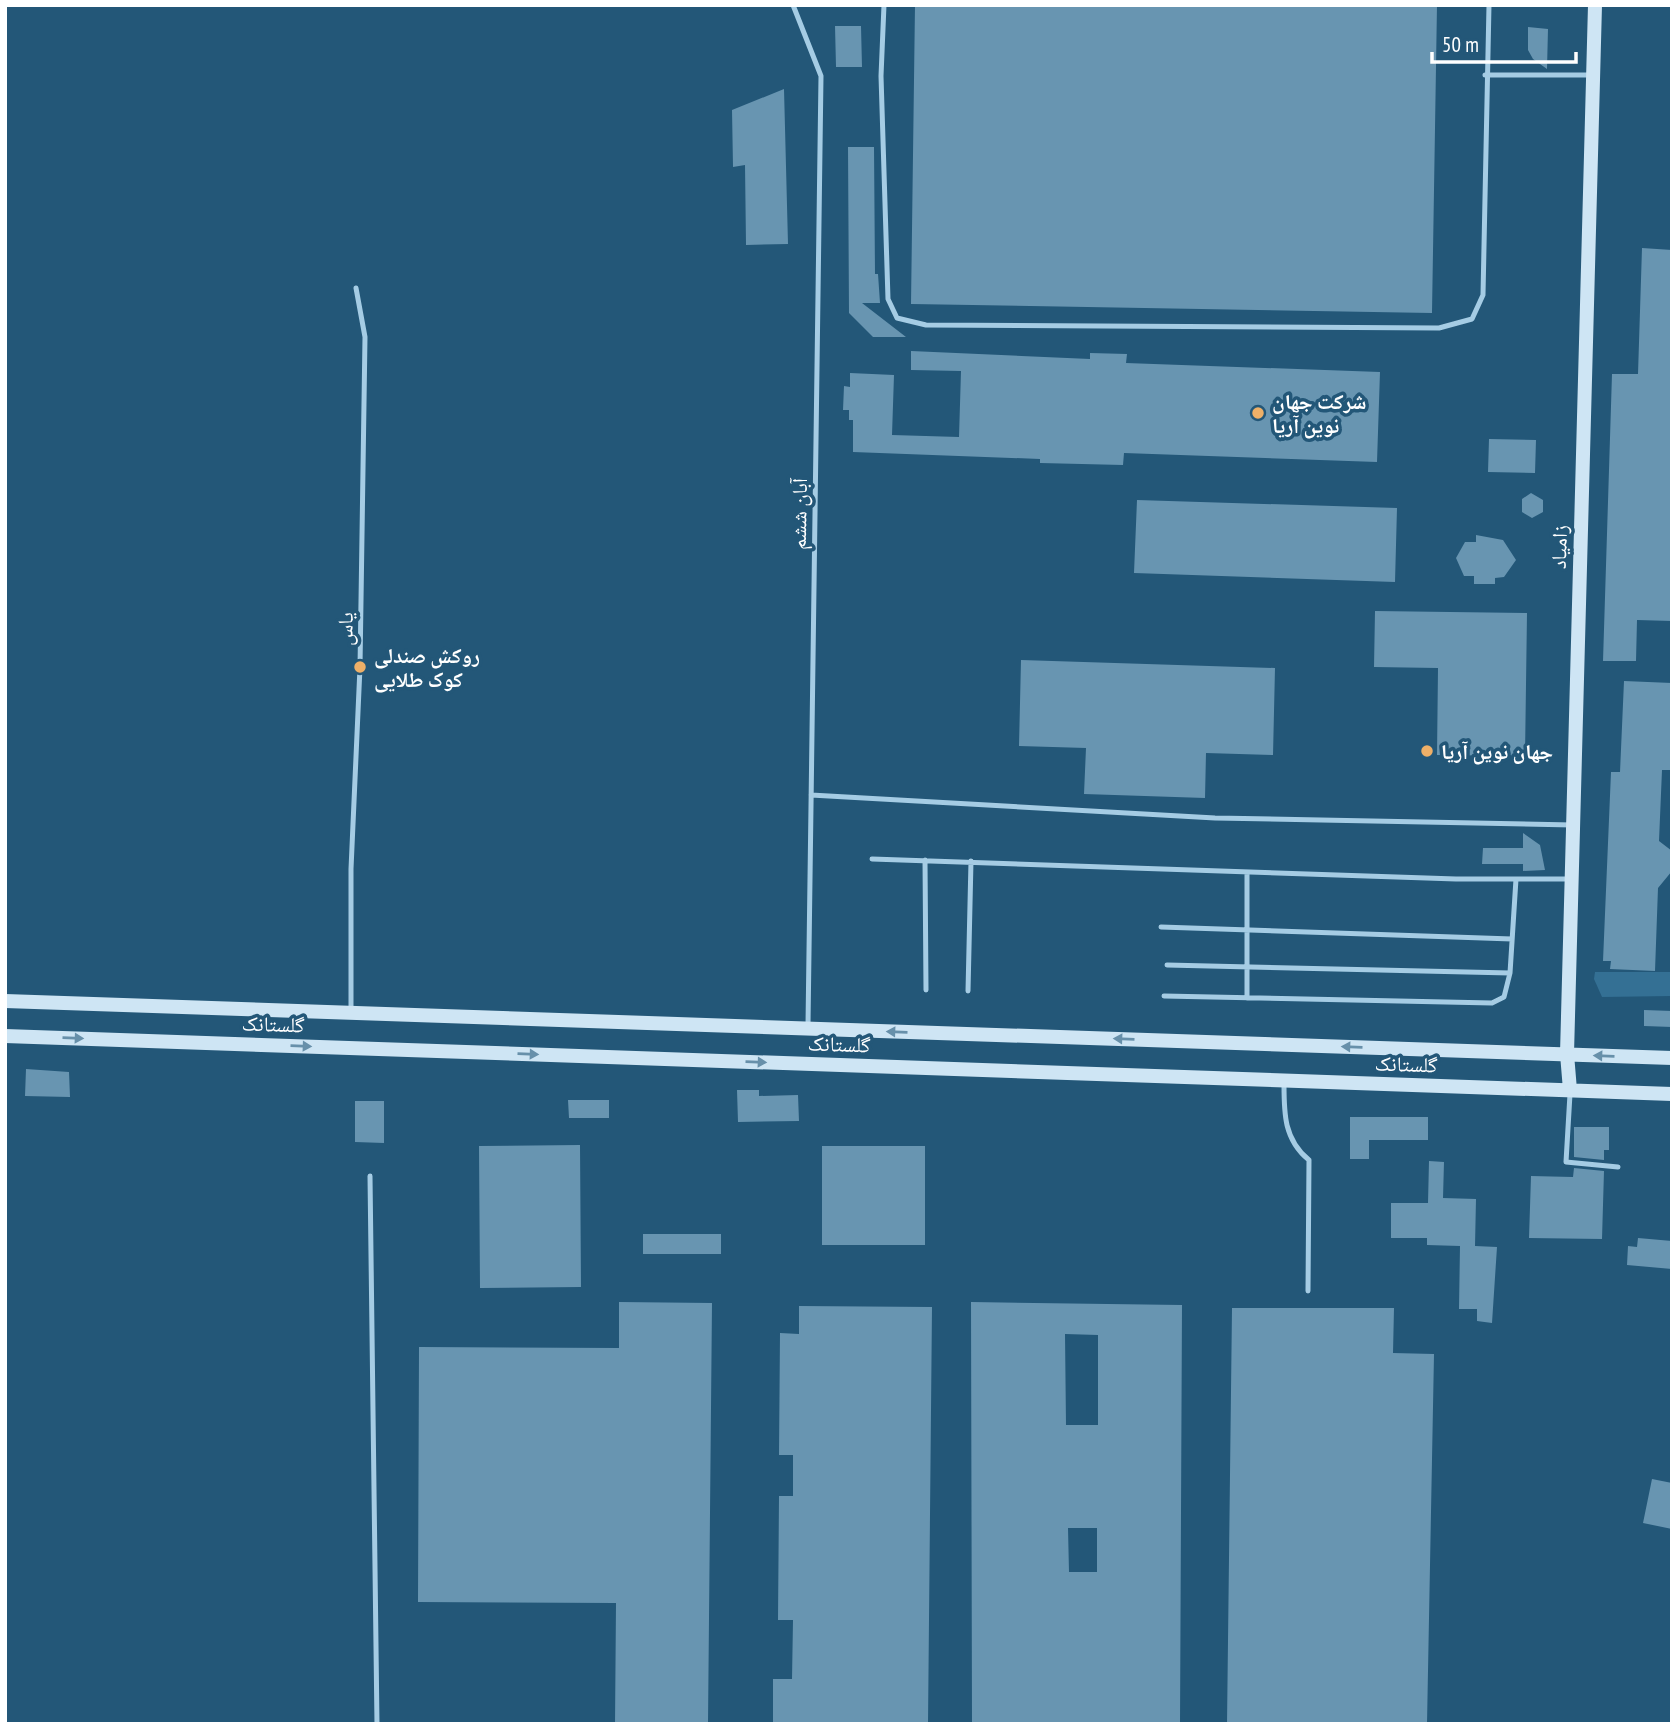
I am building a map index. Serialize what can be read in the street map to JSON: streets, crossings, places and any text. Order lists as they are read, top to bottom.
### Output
{
  "streets": {
    "street": ["زامیاد", "گلستانک"],
    "lane": ["آبان ششم", "یاس"]
  },
  "crossings": [
    ["آبان ششم", "گلستانک"],
    ["زامیاد", "گلستانک"],
    ["یاس", "گلستانک"]
  ],
  "places": ["شرکت جهان نوین آریا", "روکش صندلی کوک طلایی", "جهان نوین آریا"],
  "scale_bar": "50 m"
}
